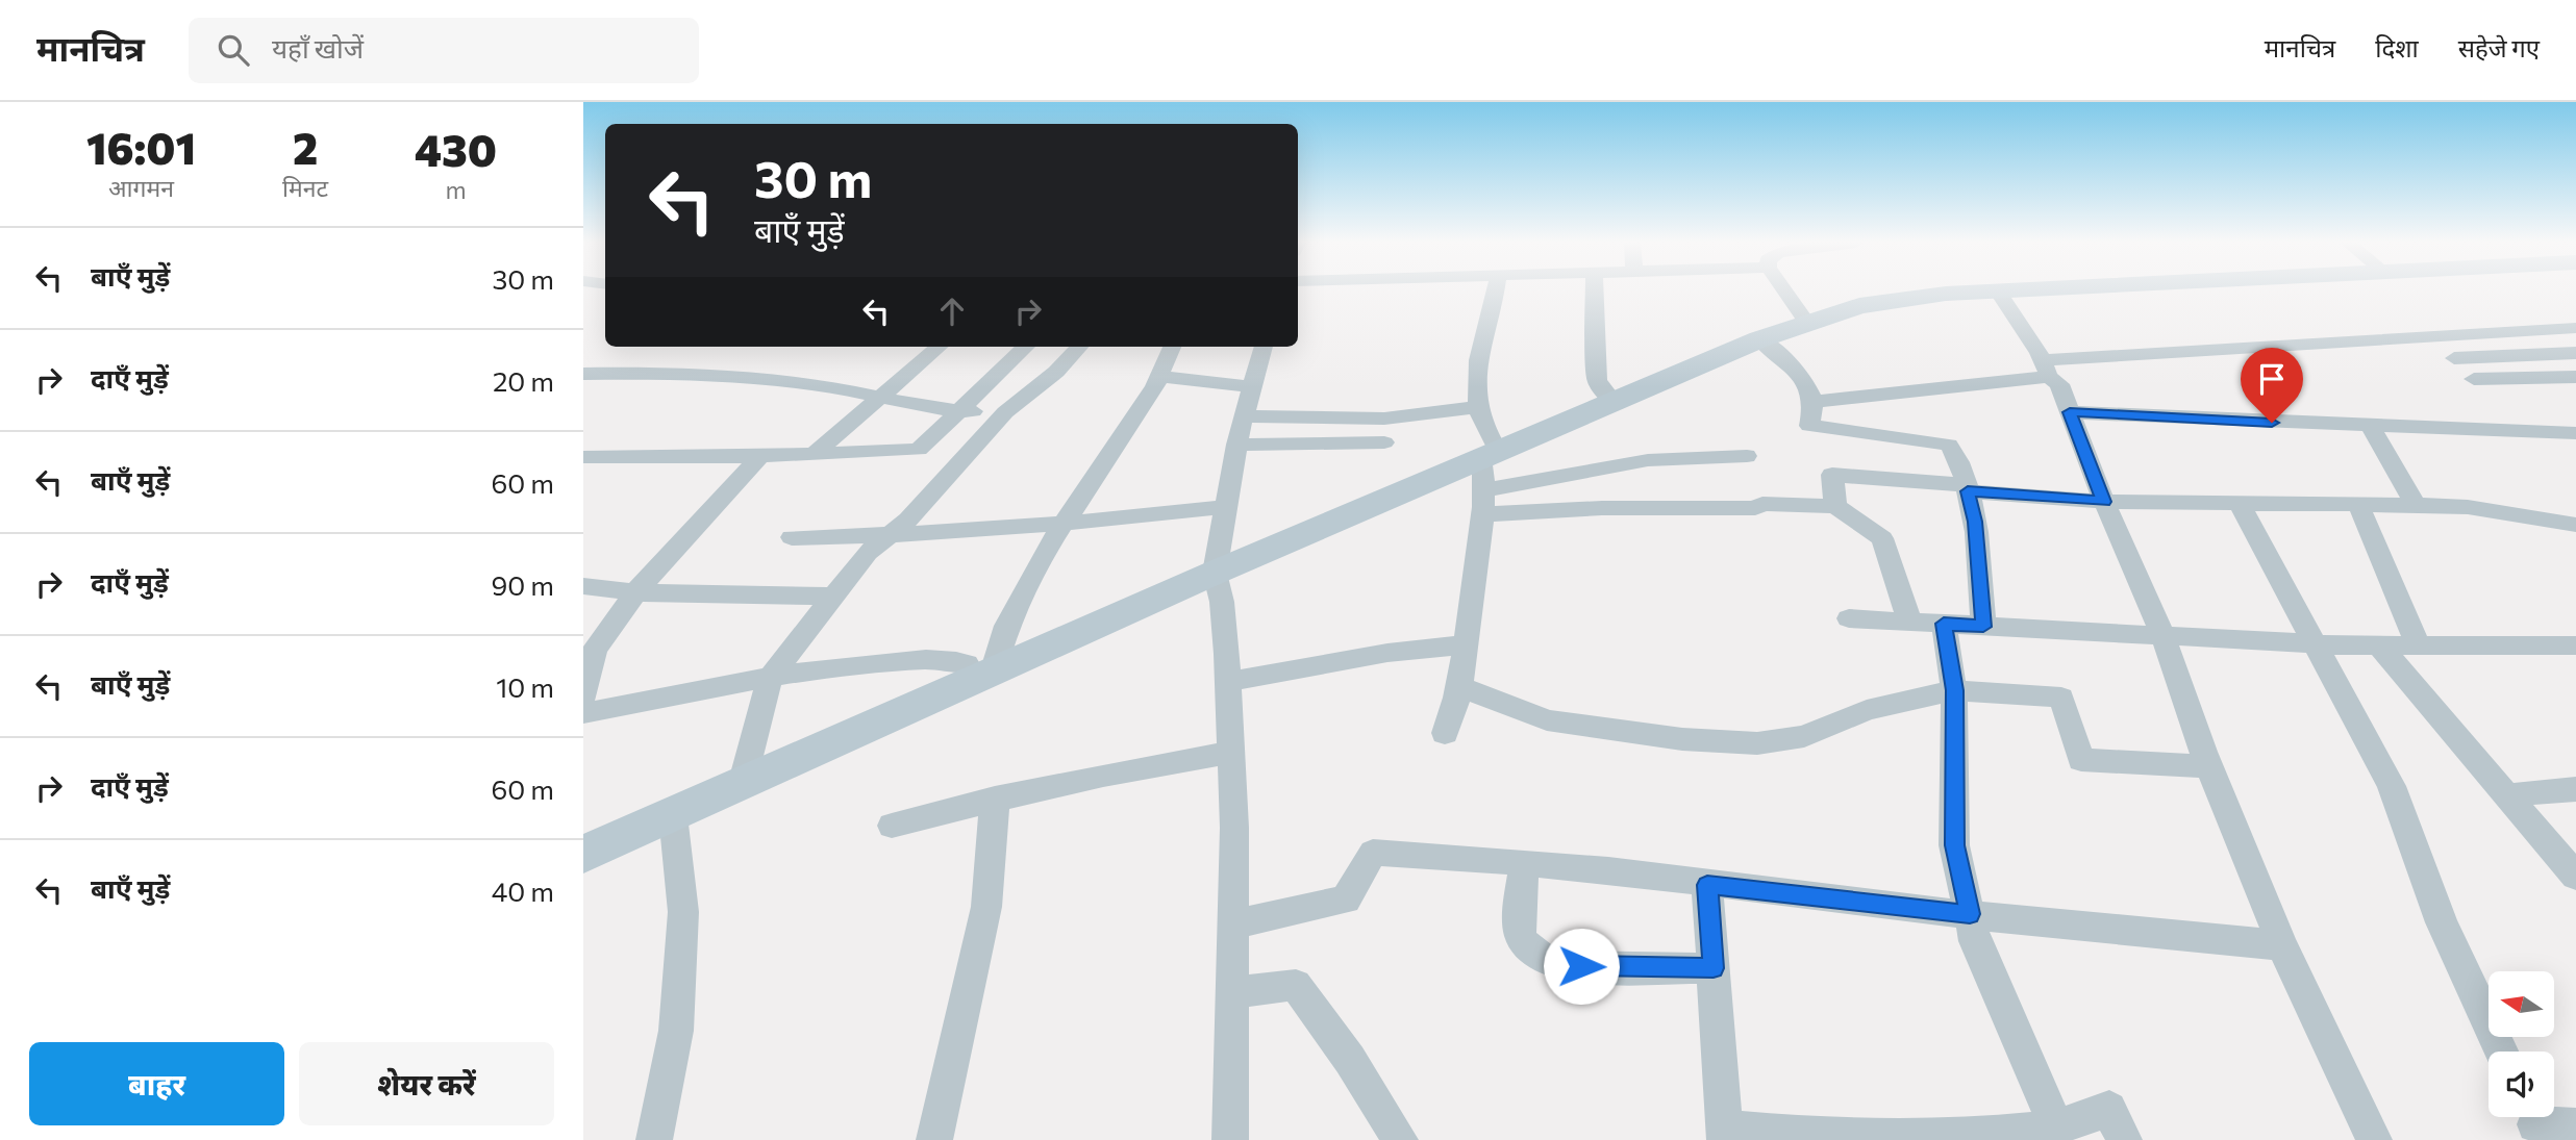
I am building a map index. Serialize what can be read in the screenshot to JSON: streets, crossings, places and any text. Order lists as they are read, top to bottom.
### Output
{
  "north": "left",
  "page": {
    "header": "मानचित्र",
    "search": "यहाँ खोजें",
    "nav": ["मानचित्र", "दिशा", "सहेजे गए"],
    "eta": [
      "16:01",
      "आगमन",
      "2",
      "मिनट",
      "430",
      "m"
    ],
    "turn": ["30 m", "बाएँ मुड़ें"],
    "list": [
      {
        "name": "बाएँ मुड़ें",
        "value": "30 m"
      },
      {
        "name": "दाएँ मुड़ें",
        "value": "20 m"
      },
      {
        "name": "बाएँ मुड़ें",
        "value": "60 m"
      },
      {
        "name": "दाएँ मुड़ें",
        "value": "90 m"
      },
      {
        "name": "बाएँ मुड़ें",
        "value": "10 m"
      },
      {
        "name": "दाएँ मुड़ें",
        "value": "60 m"
      },
      {
        "name": "बाएँ मुड़ें",
        "value": "40 m"
      }
    ],
    "buttons": ["बाहर", "शेयर करें"]
  }
}
